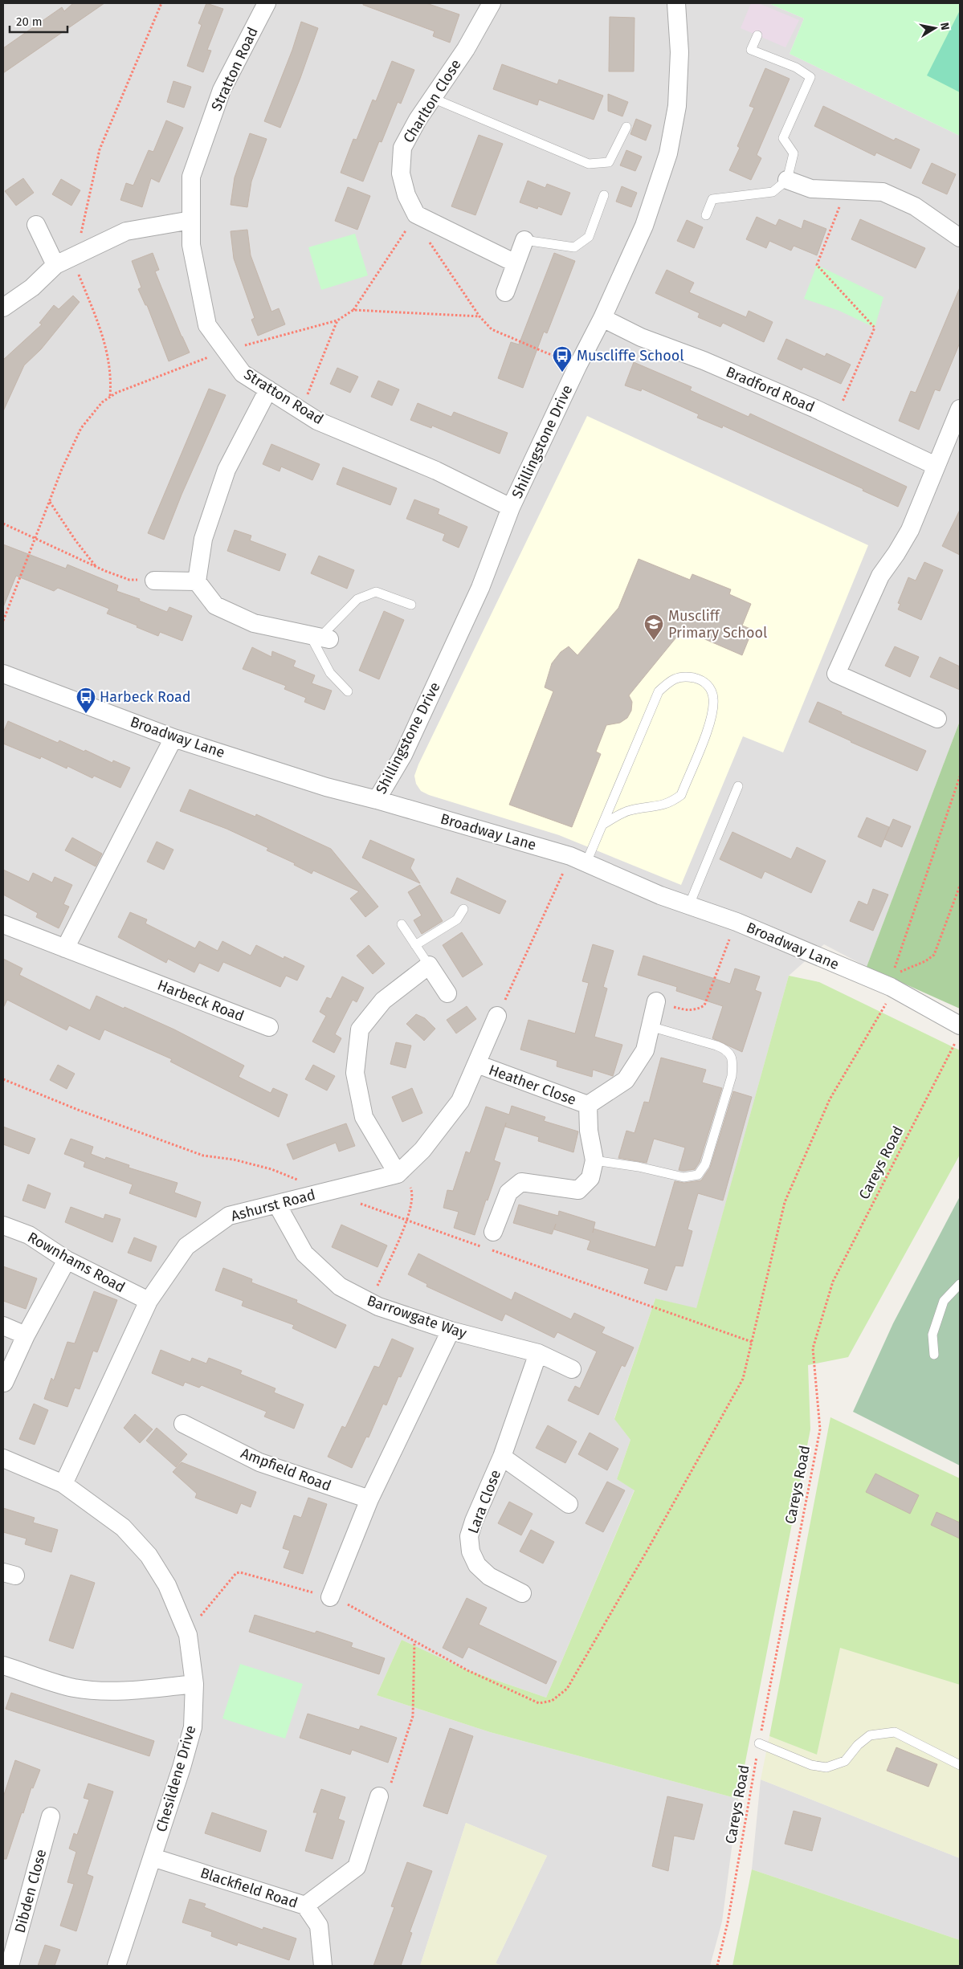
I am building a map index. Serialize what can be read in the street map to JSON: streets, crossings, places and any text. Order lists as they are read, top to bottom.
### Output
{
  "streets": {
    "street": [
      "Stratton Road",
      "Charlton Close",
      "Bradford Road",
      "Shillingstone Drive",
      "Broadway Lane",
      "Harbeck Road",
      "Heather Close",
      "Ashurst Road",
      "Rownhams Road",
      "Barrowgate Way",
      "Ampfield Road",
      "Lara Close",
      "Chesildene Drive",
      "Blackfield Road",
      "Dibden Close"
    ],
    "path": ["Careys Road"]
  },
  "crossings": [
    ["Stratton Road", "Shillingstone Drive"],
    ["Bradford Road", "Shillingstone Drive"],
    ["Shillingstone Drive", "Broadway Lane"],
    ["Broadway Lane", "Careys Road"],
    ["Heather Close", "Ashurst Road"],
    ["Ashurst Road", "Rownhams Road"],
    ["Ashurst Road", "Barrowgate Way"],
    ["Ashurst Road", "Chesildene Drive"],
    ["Barrowgate Way", "Lara Close"],
    ["Chesildene Drive", "Blackfield Road"]
  ],
  "places": {
    "bus stop": ["Muscliffe School", "Harbeck Road"],
    "school or university": ["Muscliff Primary School"]
  },
  "scale_bar": "20 m",
  "north": "right"
}
